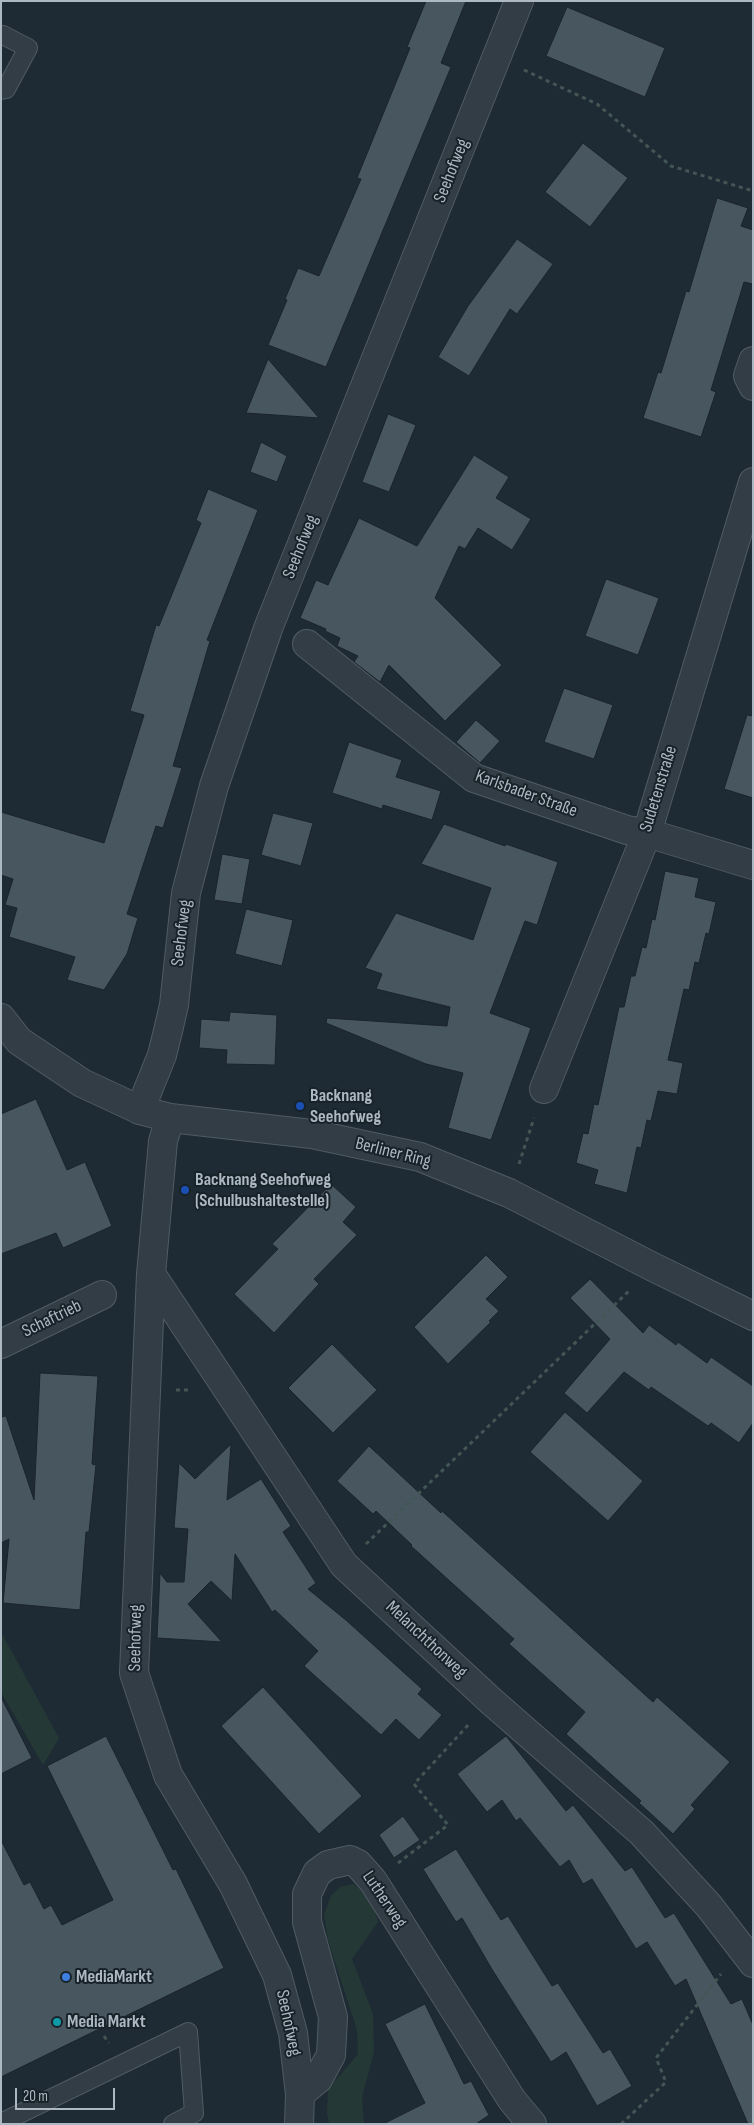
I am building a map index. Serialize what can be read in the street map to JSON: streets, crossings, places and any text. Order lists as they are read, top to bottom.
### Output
{
  "streets": {
    "street": [
      "Seehofweg",
      "Sudetenstraße",
      "Karlsbader Straße",
      "Berliner Ring",
      "Schaftrieb",
      "Melanchthonweg",
      "Lutherweg"
    ]
  },
  "crossings": [
    ["Seehofweg", "Berliner Ring"],
    ["Seehofweg", "Melanchthonweg"],
    ["Seehofweg", "Lutherweg"],
    ["Sudetenstraße", "Karlsbader Straße"]
  ],
  "places": [
    "Backnang Seehofweg",
    "Backnang Seehofweg (Schulbushaltestelle)",
    "MediaMarkt",
    "Media Markt"
  ],
  "scale_bar": "20 m"
}
